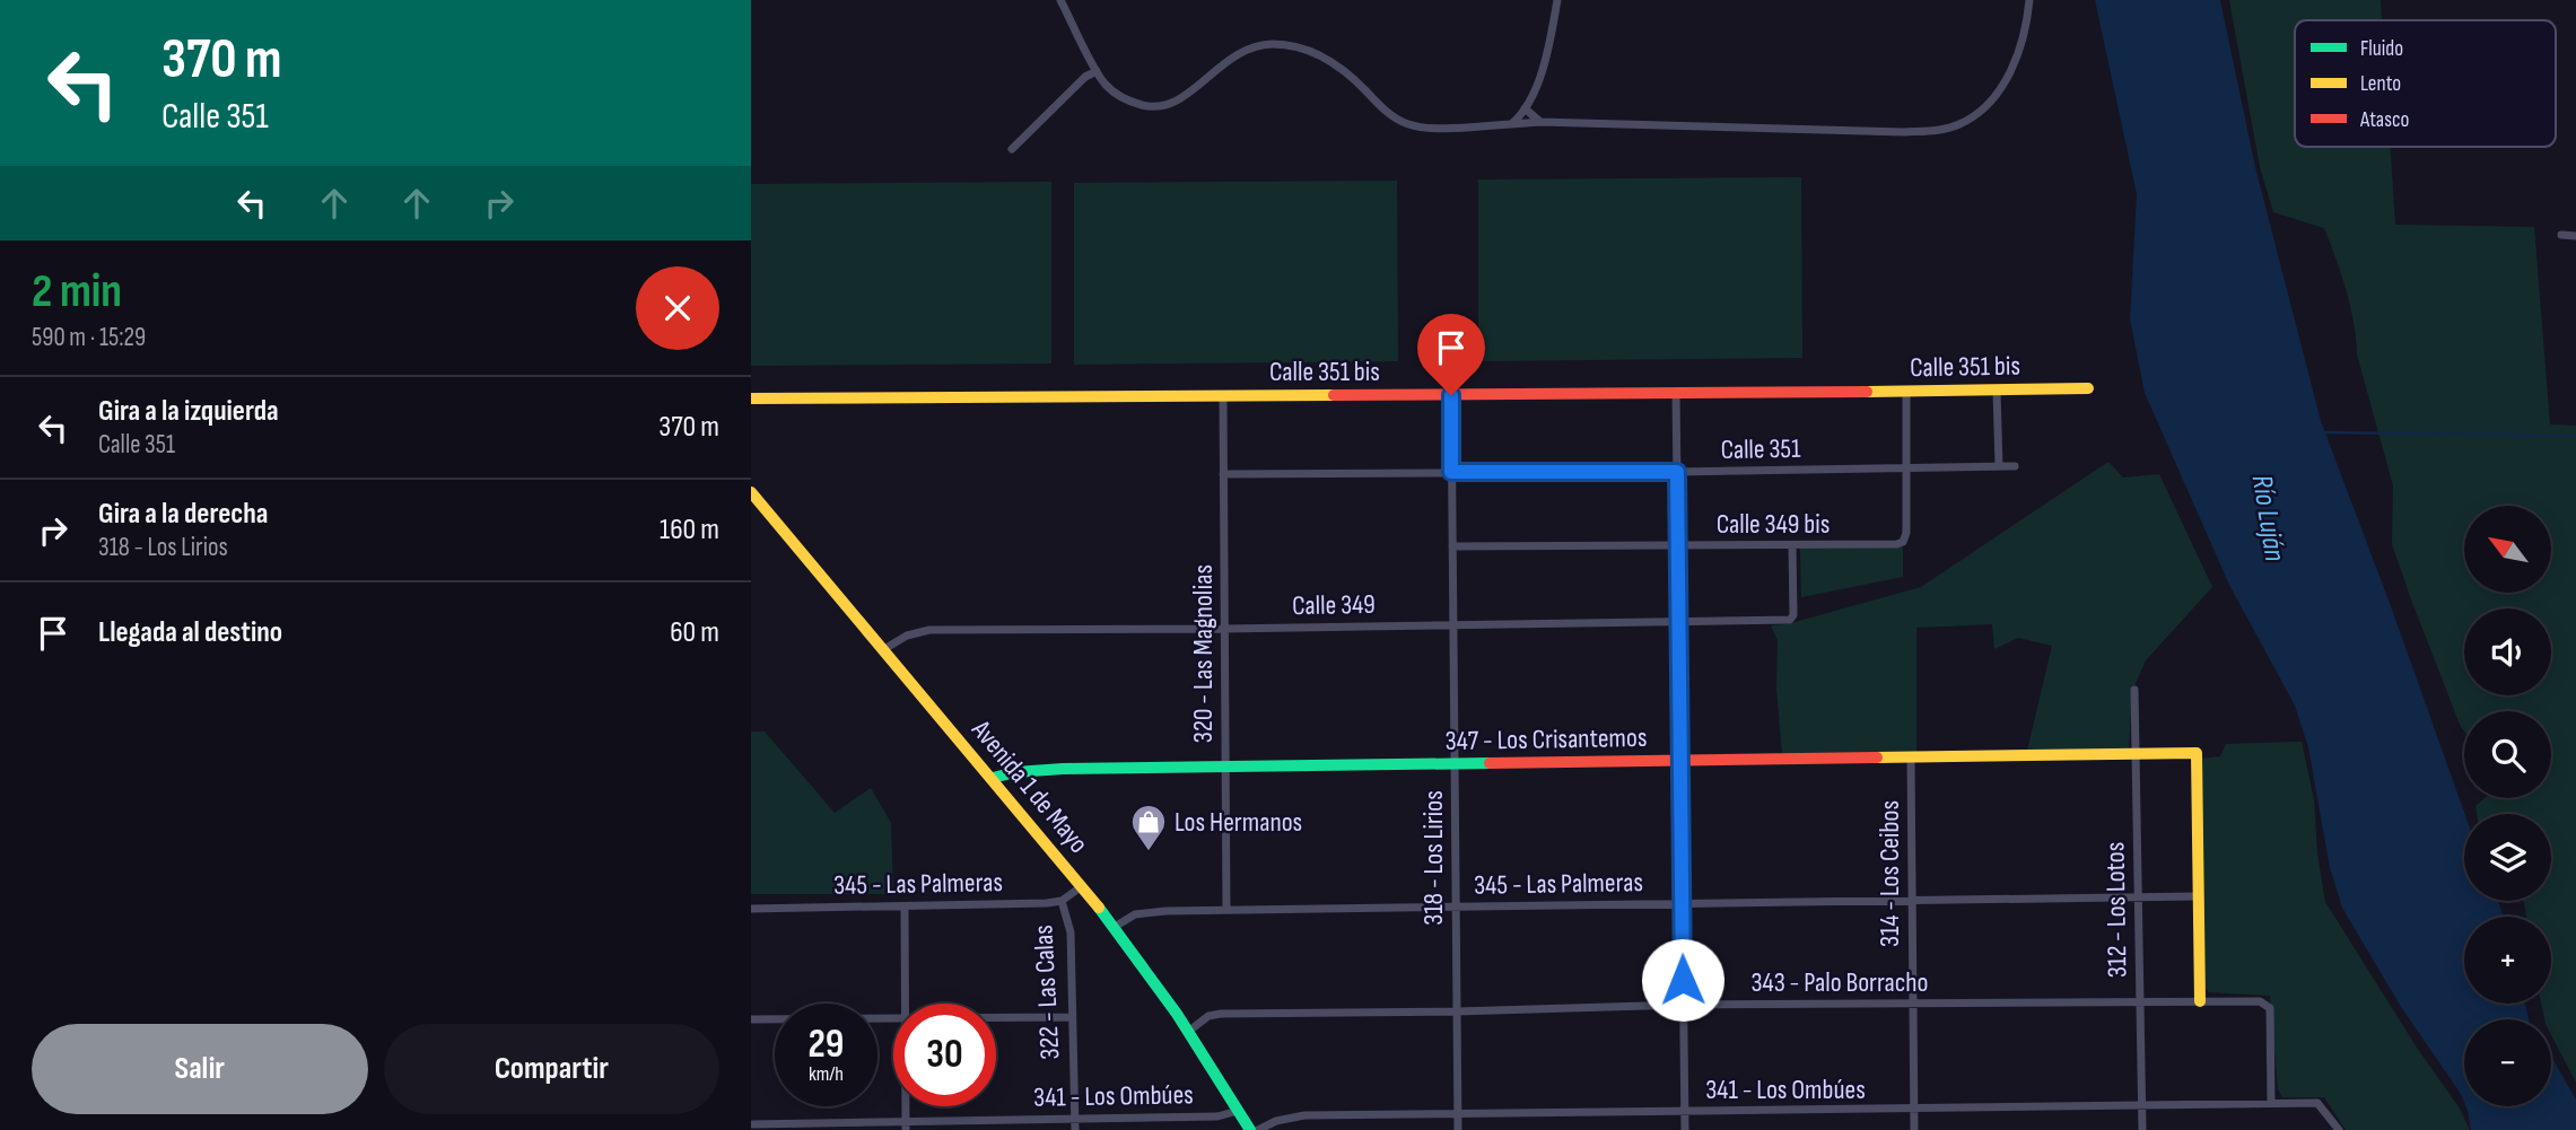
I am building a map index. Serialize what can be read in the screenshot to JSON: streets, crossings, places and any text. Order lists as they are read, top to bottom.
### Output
{
  "streets": {
    "street": [
      "Calle 351 bis",
      "Calle 351",
      "Calle 349 bis",
      "Calle 349",
      "320 - Las Magnolias",
      "347 - Los Crisantemos",
      "Avenida 1 de Mayo",
      "318 - Los Lirios",
      "314 - Los Ceibos",
      "345 - Las Palmeras",
      "312 - Los Lotos",
      "343 - Palo Borracho",
      "322 - Las Calas",
      "341 - Los Ombúes"
    ]
  },
  "crossings": [
    ["Calle 351 bis", "320 - Las Magnolias"],
    ["Calle 351 bis", "318 - Los Lirios"],
    ["Calle 351", "Calle 349 bis"],
    ["Calle 351", "320 - Las Magnolias"],
    ["Calle 351", "318 - Los Lirios"],
    ["Calle 349 bis", "Calle 349"],
    ["Calle 349 bis", "318 - Los Lirios"],
    ["Calle 349", "320 - Las Magnolias"],
    ["Calle 349", "Avenida 1 de Mayo"],
    ["Calle 349", "318 - Los Lirios"],
    ["320 - Las Magnolias", "347 - Los Crisantemos"],
    ["320 - Las Magnolias", "345 - Las Palmeras"],
    ["347 - Los Crisantemos", "Avenida 1 de Mayo"],
    ["347 - Los Crisantemos", "318 - Los Lirios"],
    ["347 - Los Crisantemos", "314 - Los Ceibos"],
    ["347 - Los Crisantemos", "345 - Las Palmeras"],
    ["347 - Los Crisantemos", "312 - Los Lotos"],
    ["Avenida 1 de Mayo", "345 - Las Palmeras"],
    ["Avenida 1 de Mayo", "343 - Palo Borracho"],
    ["Avenida 1 de Mayo", "341 - Los Ombúes"],
    ["318 - Los Lirios", "345 - Las Palmeras"],
    ["318 - Los Lirios", "343 - Palo Borracho"],
    ["318 - Los Lirios", "341 - Los Ombúes"],
    ["314 - Los Ceibos", "345 - Las Palmeras"],
    ["314 - Los Ceibos", "343 - Palo Borracho"],
    ["314 - Los Ceibos", "341 - Los Ombúes"],
    ["345 - Las Palmeras", "312 - Los Lotos"],
    ["345 - Las Palmeras", "322 - Las Calas"],
    ["312 - Los Lotos", "343 - Palo Borracho"],
    ["312 - Los Lotos", "341 - Los Ombúes"],
    ["343 - Palo Borracho", "341 - Los Ombúes"],
    ["322 - Las Calas", "341 - Los Ombúes"]
  ],
  "water": ["Río Luján"],
  "places": {
    "shop": ["Los Hermanos"]
  },
  "legend": ["Fluido", "Lento", "Atasco"],
  "north": "top left",
  "page": {
    "turn": ["370 m", "Calle 351"],
    "heading": ["2 min", "590 m · 15:29"],
    "list": [
      {
        "name": "Gira a la izquierda",
        "note": "Calle 351",
        "value": "370 m"
      },
      {
        "name": "Gira a la derecha",
        "note": "318 - Los Lirios",
        "value": "160 m"
      },
      {
        "name": "Llegada al destino",
        "value": "60 m"
      }
    ],
    "map_buttons": ["+", "−"],
    "speed": "29 km/h",
    "limit": "30",
    "buttons": ["Salir", "Compartir"]
  }
}
